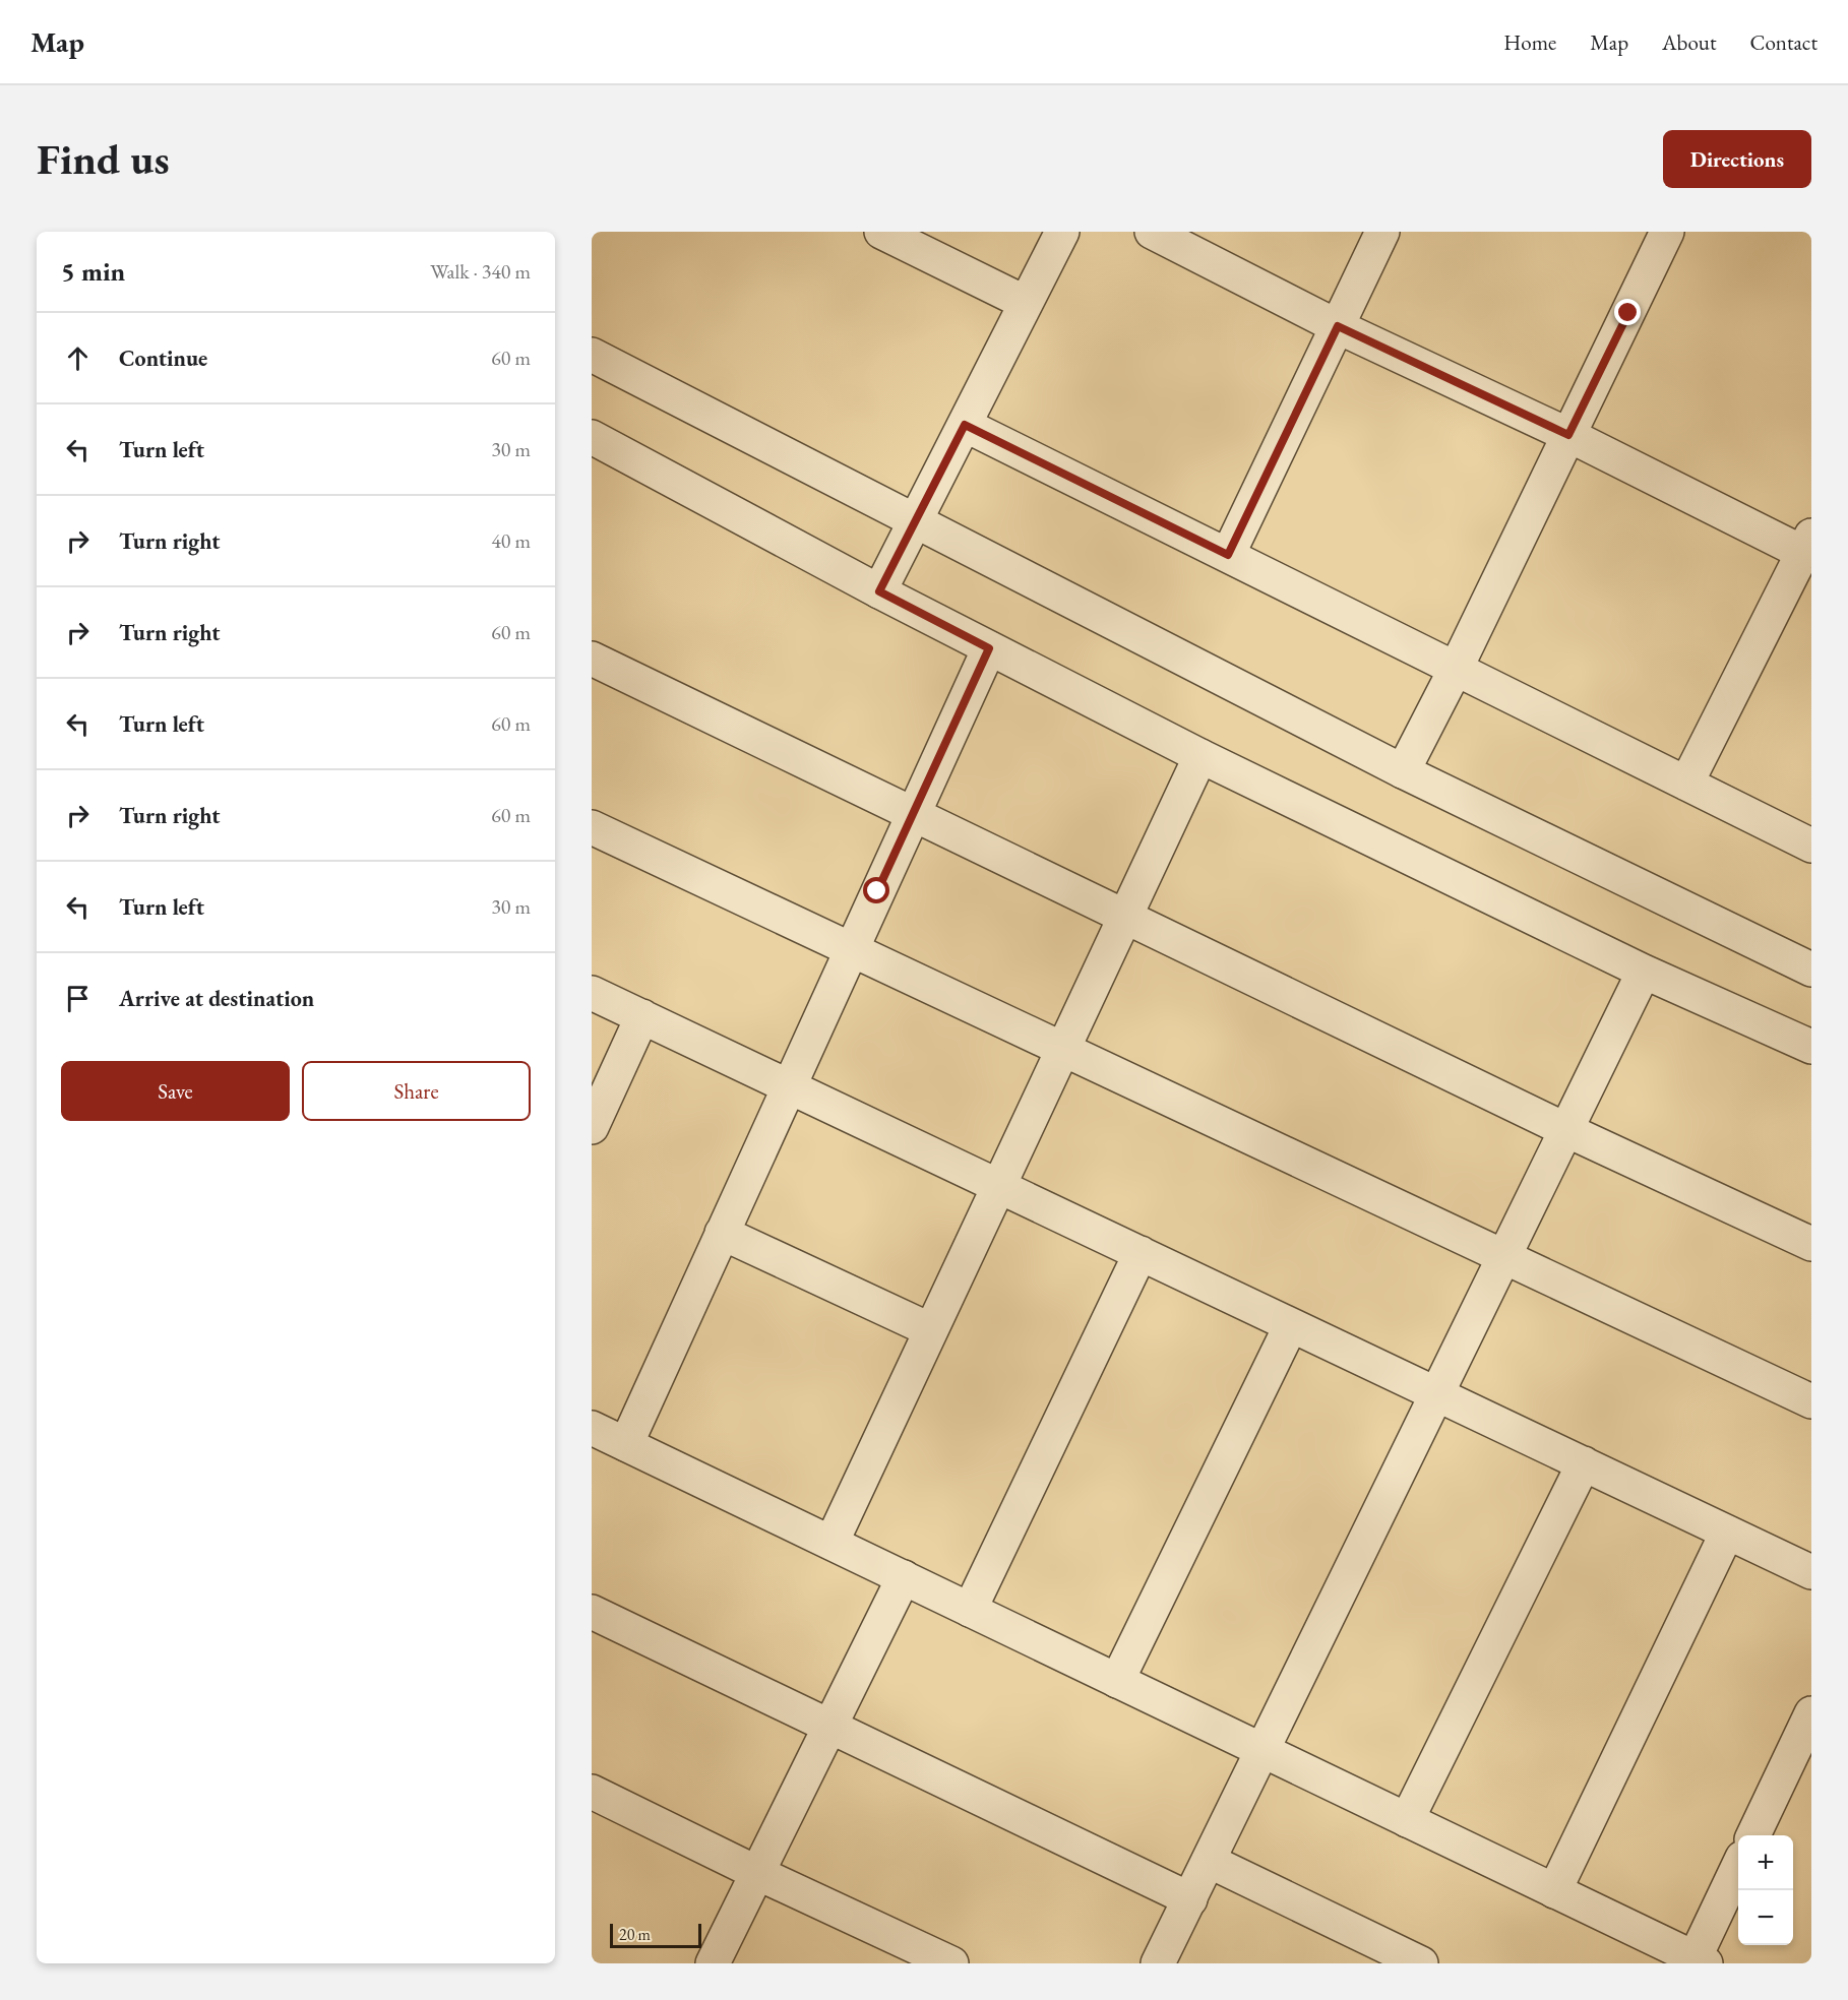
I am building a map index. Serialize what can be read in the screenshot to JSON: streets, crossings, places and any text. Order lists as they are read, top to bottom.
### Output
{
  "scale_bar": "20 m",
  "page": {
    "header": "Map",
    "nav": [
      "Home",
      "Map",
      "About",
      "Contact"
    ],
    "buttons": [
      "Directions",
      ["Save", "Share"]
    ],
    "title": "Find us",
    "heading": ["5 min", "Walk · 340 m"],
    "list": [
      ["Continue", "60 m"],
      ["Turn left", "30 m"],
      ["Turn right", "40 m"],
      ["Turn right", "60 m"],
      ["Turn left", "60 m"],
      ["Turn right", "60 m"],
      ["Turn left", "30 m"],
      "Arrive at destination"
    ],
    "map_buttons": ["+", "−"],
    "scale": "20 m"
  }
}
